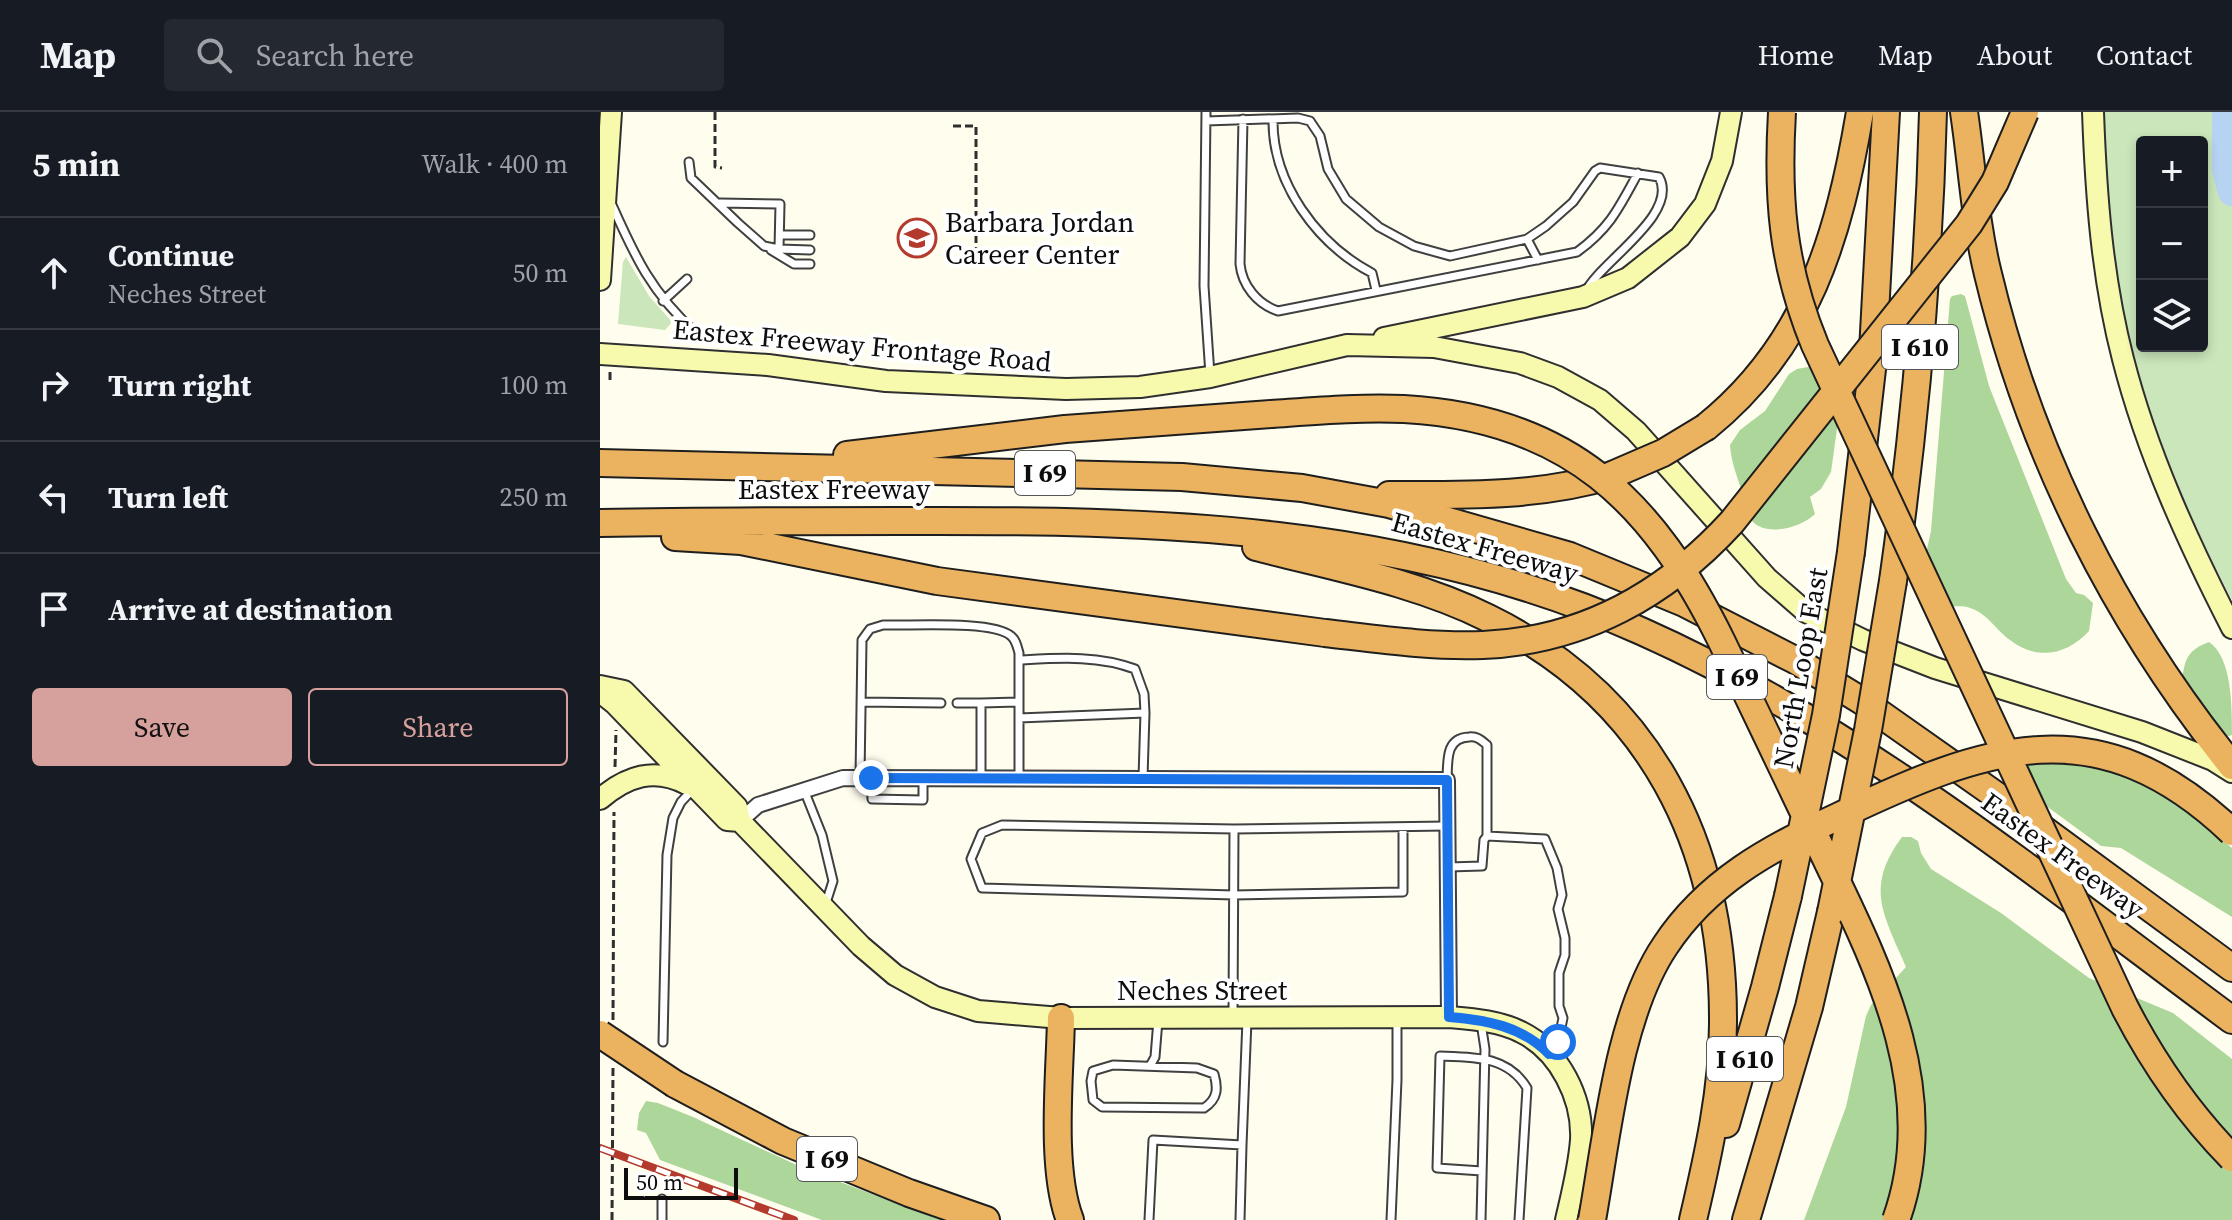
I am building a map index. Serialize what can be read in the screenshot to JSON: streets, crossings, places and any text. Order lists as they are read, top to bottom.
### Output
{
  "streets": {
    "highway": [
      "I 610",
      "I 69",
      "Eastex Freeway",
      "North Loop East"
    ],
    "main road": ["Eastex Freeway Frontage Road", "Neches Street"]
  },
  "places": {
    "school or university": ["Barbara Jordan Career Center"]
  },
  "scale_bar": "50 m",
  "page": {
    "header": "Map",
    "search": "Search here",
    "nav": [
      "Home",
      "Map",
      "About",
      "Contact"
    ],
    "heading": ["5 min", "Walk · 400 m"],
    "map_buttons": ["+", "−"],
    "list": [
      ["Continue", "Neches Street", "50 m"],
      ["Turn right", "100 m"],
      ["Turn left", "250 m"],
      "Arrive at destination"
    ],
    "buttons": ["Save", "Share"],
    "scale": "50 m"
  }
}
